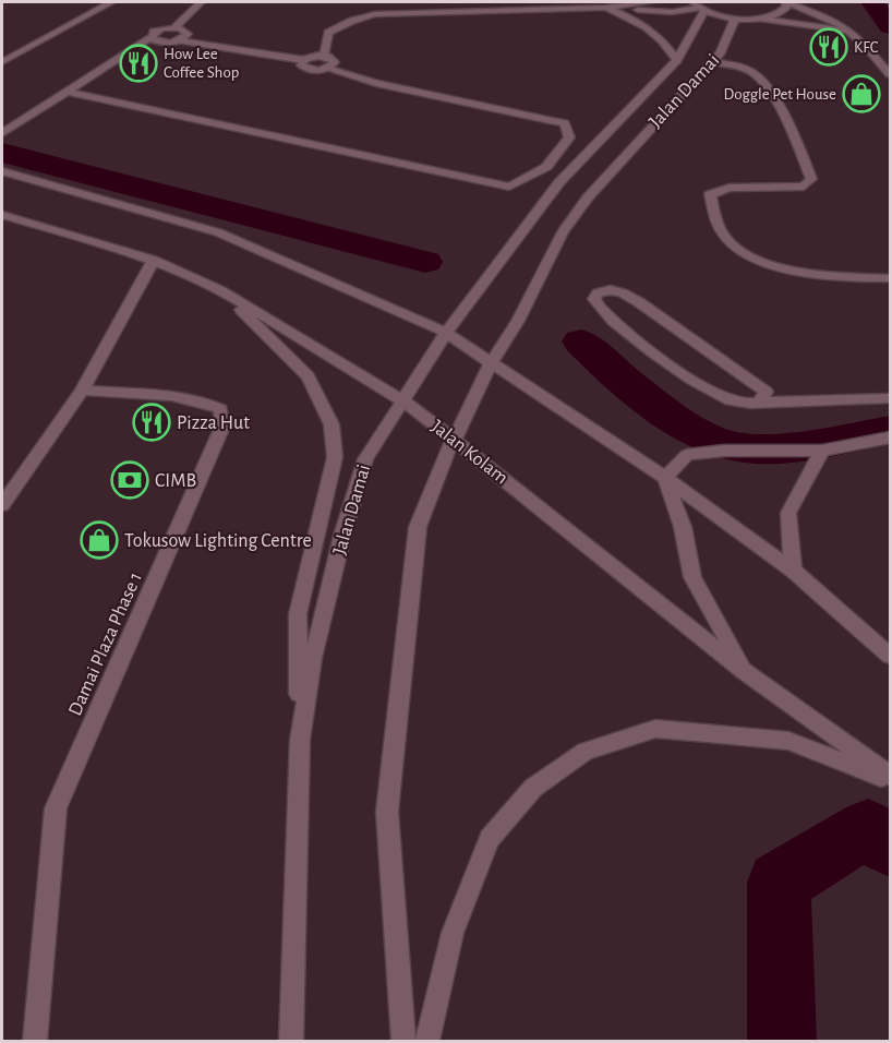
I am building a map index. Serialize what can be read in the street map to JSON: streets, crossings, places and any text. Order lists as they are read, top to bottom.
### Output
{
  "streets": {
    "main road": ["Jalan Damai", "Jalan Kolam", "Damai Plaza Phase 1"]
  },
  "crossings": [
    ["Jalan Damai", "Jalan Kolam"]
  ],
  "places": {
    "restaurant": ["KFC", "How Lee Coffee Shop", "Pizza Hut"],
    "shop": ["Doggle Pet House", "Tokusow Lighting Centre"],
    "bank": ["CIMB"]
  }
}
